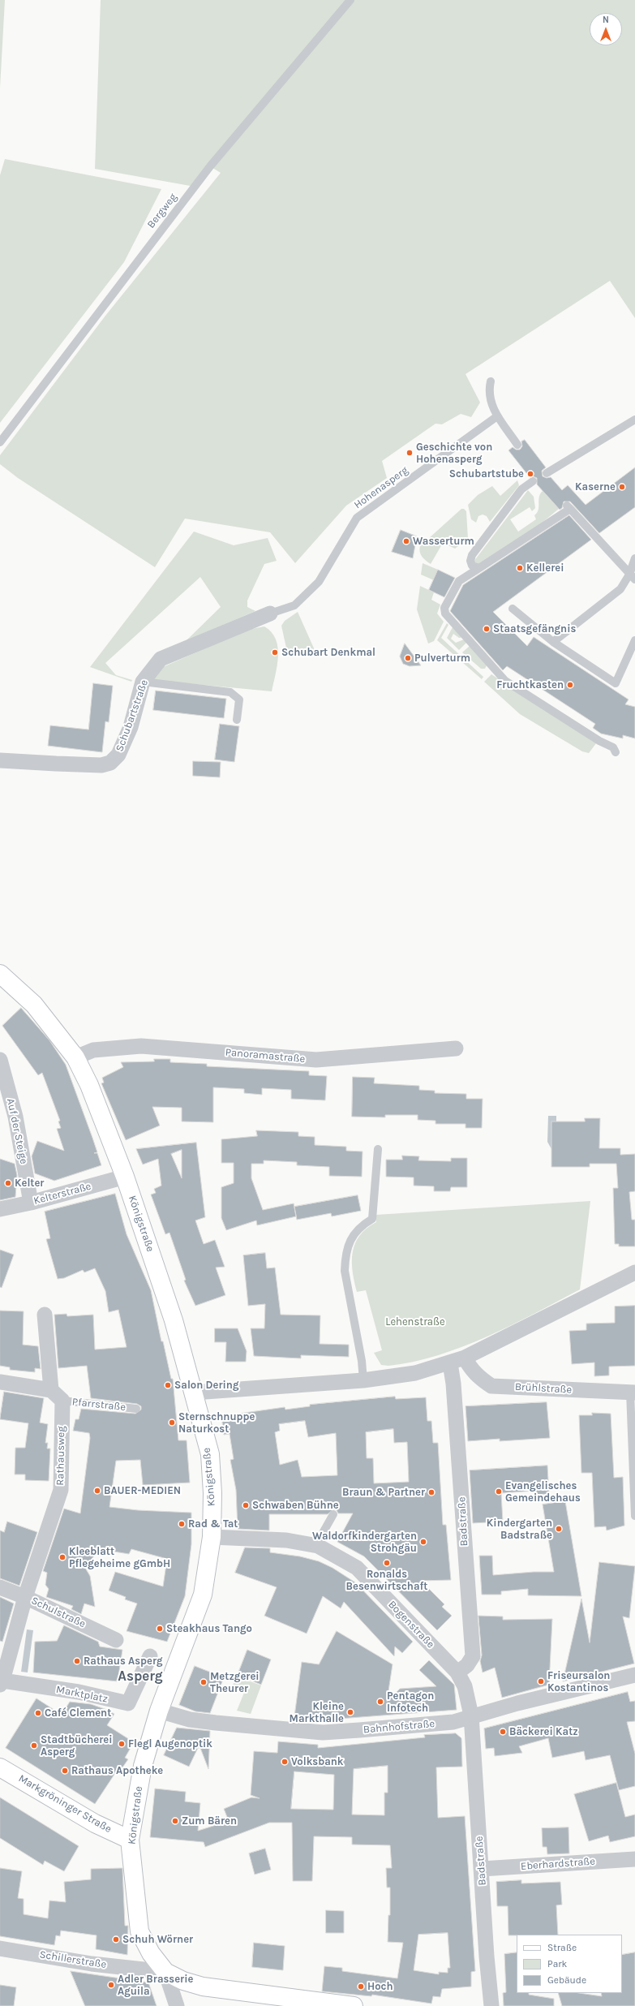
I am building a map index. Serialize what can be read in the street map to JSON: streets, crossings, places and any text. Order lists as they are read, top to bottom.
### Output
{
  "streets": {
    "main road": ["Königstraße", "Markgröninger Straße"],
    "street": [
      "Schubartstraße",
      "Panoramastraße",
      "Auf der Steige",
      "Kelterstraße",
      "Brühlstraße",
      "Rathausweg",
      "Badstraße",
      "Schulstraße",
      "Bogenstraße",
      "Marktplatz",
      "Bahnhofstraße",
      "Eberhardstraße",
      "Schillerstraße"
    ],
    "lane": ["Bergweg", "Hohenasperg", "Pfarrstraße"]
  },
  "crossings": [
    ["Hohenasperg", "Schubartstraße"],
    ["Panoramastraße", "Königstraße"],
    ["Auf der Steige", "Kelterstraße"],
    ["Kelterstraße", "Königstraße"],
    ["Königstraße", "Bogenstraße"],
    ["Königstraße", "Bahnhofstraße"],
    ["Königstraße", "Markgröninger Straße"],
    ["Königstraße", "Schillerstraße"],
    ["Pfarrstraße", "Rathausweg"],
    ["Rathausweg", "Schulstraße"],
    ["Rathausweg", "Marktplatz"],
    ["Badstraße", "Bogenstraße"],
    ["Badstraße", "Bahnhofstraße"],
    ["Badstraße", "Eberhardstraße"],
    ["Schulstraße", "Marktplatz"],
    ["Bogenstraße", "Bahnhofstraße"]
  ],
  "districts": ["Asperg"],
  "parks": ["Lehenstraße"],
  "places": [
    "Geschichte von Hohenasperg",
    "Schubartstube",
    "Kaserne",
    "Wasserturm",
    "Kellerei",
    "Staatsgefängnis",
    "Schubart Denkmal",
    "Pulverturm",
    "Fruchtkasten",
    "Kelter",
    "Salon Dering",
    "Sternschnuppe Naturkost",
    "BAUER-MEDIEN",
    "Evangelisches Gemeindehaus",
    "Braun & Partner",
    "Schwaben Bühne",
    "Rad & Tat",
    "Kindergarten Badstraße",
    "Waldorfkindergarten Strohgäu",
    "Kleeblatt Pflegeheime gGmbH",
    "Ronalds Besenwirtschaft",
    "Steakhaus Tango",
    "Rathaus Asperg",
    "Friseursalon Kostantinos",
    "Metzgerei Theurer",
    "Pentagon Infotech",
    "Kleine Markthalle",
    "Café Clement",
    "Bäckerei Katz",
    "Flegl Augenoptik",
    "Stadtbücherei Asperg",
    "Volksbank",
    "Rathaus Apotheke",
    "Zum Bären",
    "Schuh Wörner",
    "Adler Brasserie Aguila",
    "Hoch"
  ],
  "legend": ["Straße", "Park", "Gebäude"],
  "north": "top"
}
